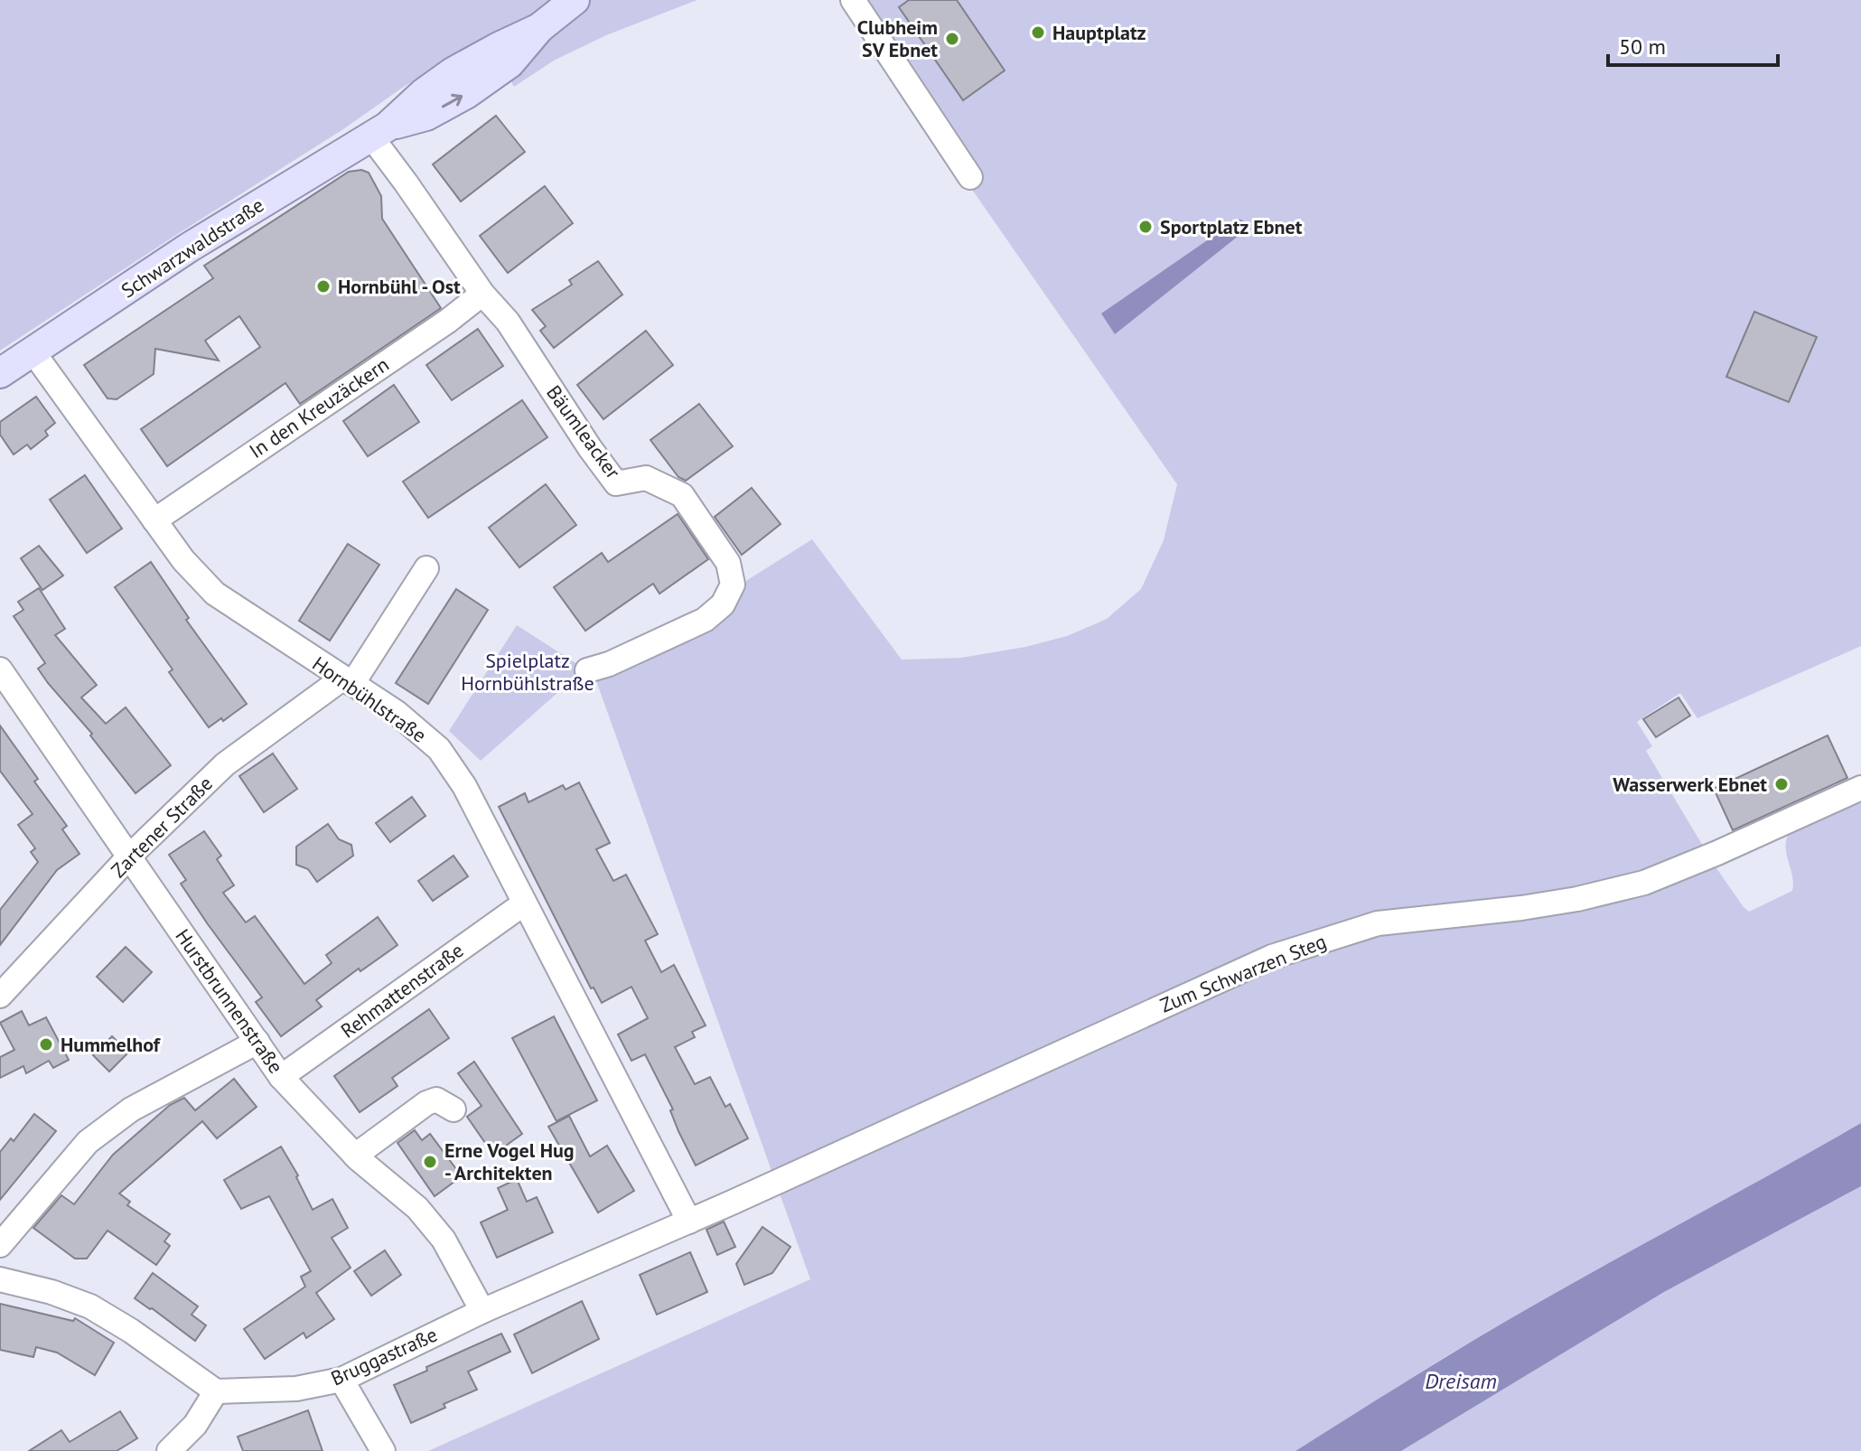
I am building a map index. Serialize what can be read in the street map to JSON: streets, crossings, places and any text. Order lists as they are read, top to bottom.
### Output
{
  "streets": {
    "main road": ["Schwarzwaldstraße"],
    "street": [
      "In den Kreuzäckern",
      "Bäumleacker",
      "Hornbühlstraße",
      "Zartener Straße",
      "Zum Schwarzen Steg",
      "Rehmattenstraße",
      "Hurstbrunnenstraße",
      "Bruggastraße"
    ]
  },
  "crossings": [
    ["Schwarzwaldstraße", "Bäumleacker"],
    ["Schwarzwaldstraße", "Hornbühlstraße"],
    ["In den Kreuzäckern", "Bäumleacker"],
    ["In den Kreuzäckern", "Hornbühlstraße"],
    ["Hornbühlstraße", "Zartener Straße"],
    ["Hornbühlstraße", "Zum Schwarzen Steg"],
    ["Hornbühlstraße", "Rehmattenstraße"],
    ["Hornbühlstraße", "Bruggastraße"],
    ["Zartener Straße", "Hurstbrunnenstraße"],
    ["Zum Schwarzen Steg", "Bruggastraße"],
    ["Rehmattenstraße", "Hurstbrunnenstraße"],
    ["Hurstbrunnenstraße", "Bruggastraße"]
  ],
  "water": ["Dreisam"],
  "parks": ["Spielplatz Hornbühlstraße"],
  "places": [
    "Hauptplatz",
    "Clubheim SV Ebnet",
    "Sportplatz Ebnet",
    "Hornbühl - Ost",
    "Wasserwerk Ebnet",
    "Hummelhof",
    "Erne Vogel Hug - Architekten"
  ],
  "scale_bar": "50 m"
}
